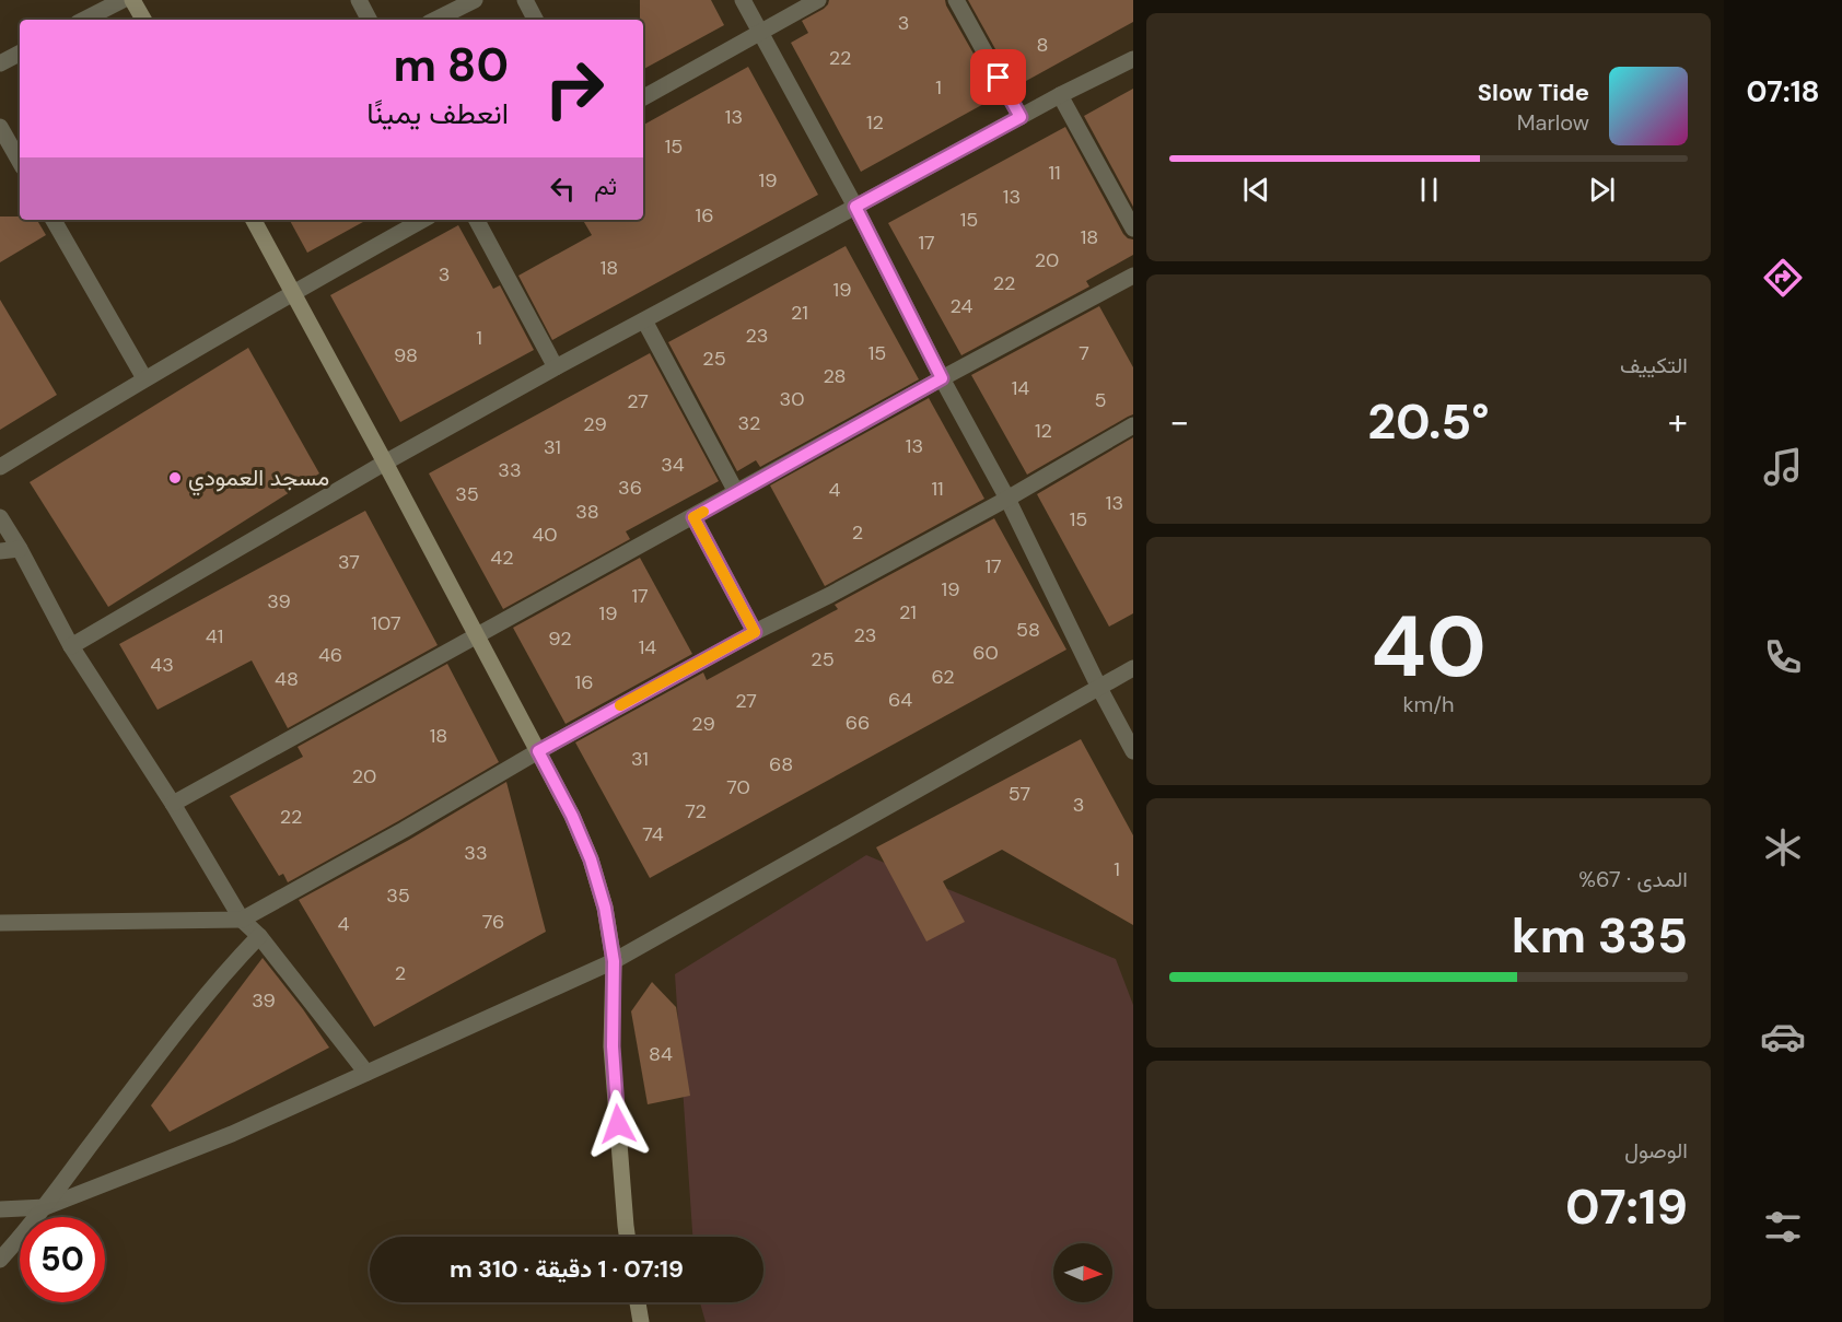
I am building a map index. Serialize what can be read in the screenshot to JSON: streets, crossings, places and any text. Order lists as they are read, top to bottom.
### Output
{
  "places": ["مسجد العمودي"],
  "house_numbers": [
    "3",
    "8",
    "22",
    "1",
    "13",
    "12",
    "15",
    "11",
    "19",
    "13",
    "16",
    "15",
    "18",
    "17",
    "20",
    "18",
    "3",
    "22",
    "19",
    "24",
    "21",
    "23",
    "1",
    "15",
    "7",
    "98",
    "25",
    "28",
    "14",
    "30",
    "5",
    "27",
    "32",
    "29",
    "12",
    "13",
    "31",
    "34",
    "33",
    "36",
    "11",
    "4",
    "35",
    "13",
    "38",
    "15",
    "2",
    "40",
    "42",
    "37",
    "17",
    "19",
    "17",
    "39",
    "21",
    "19",
    "107",
    "58",
    "23",
    "41",
    "92",
    "14",
    "60",
    "46",
    "25",
    "43",
    "62",
    "48",
    "16",
    "64",
    "27",
    "66",
    "29",
    "18",
    "31",
    "68",
    "20",
    "70",
    "57",
    "3",
    "72",
    "22",
    "74",
    "33",
    "1",
    "35",
    "76",
    "4",
    "2",
    "39",
    "84"
  ],
  "north": "right",
  "page": {
    "tabs": "07:18",
    "turn": ["80 m", "انعطف يمينًا"],
    "song": ["Slow Tide", "Marlow"],
    "then": "ثم",
    "tile": [
      "التكييف",
      ["40", "km/h"],
      ["المدى · 67%", "335 km"],
      ["الوصول", "07:19"]
    ],
    "heat": ["−", "20.5°", "+"],
    "limit": "50",
    "trip": "07:19 · 1 دقيقة · 310 m"
  }
}
